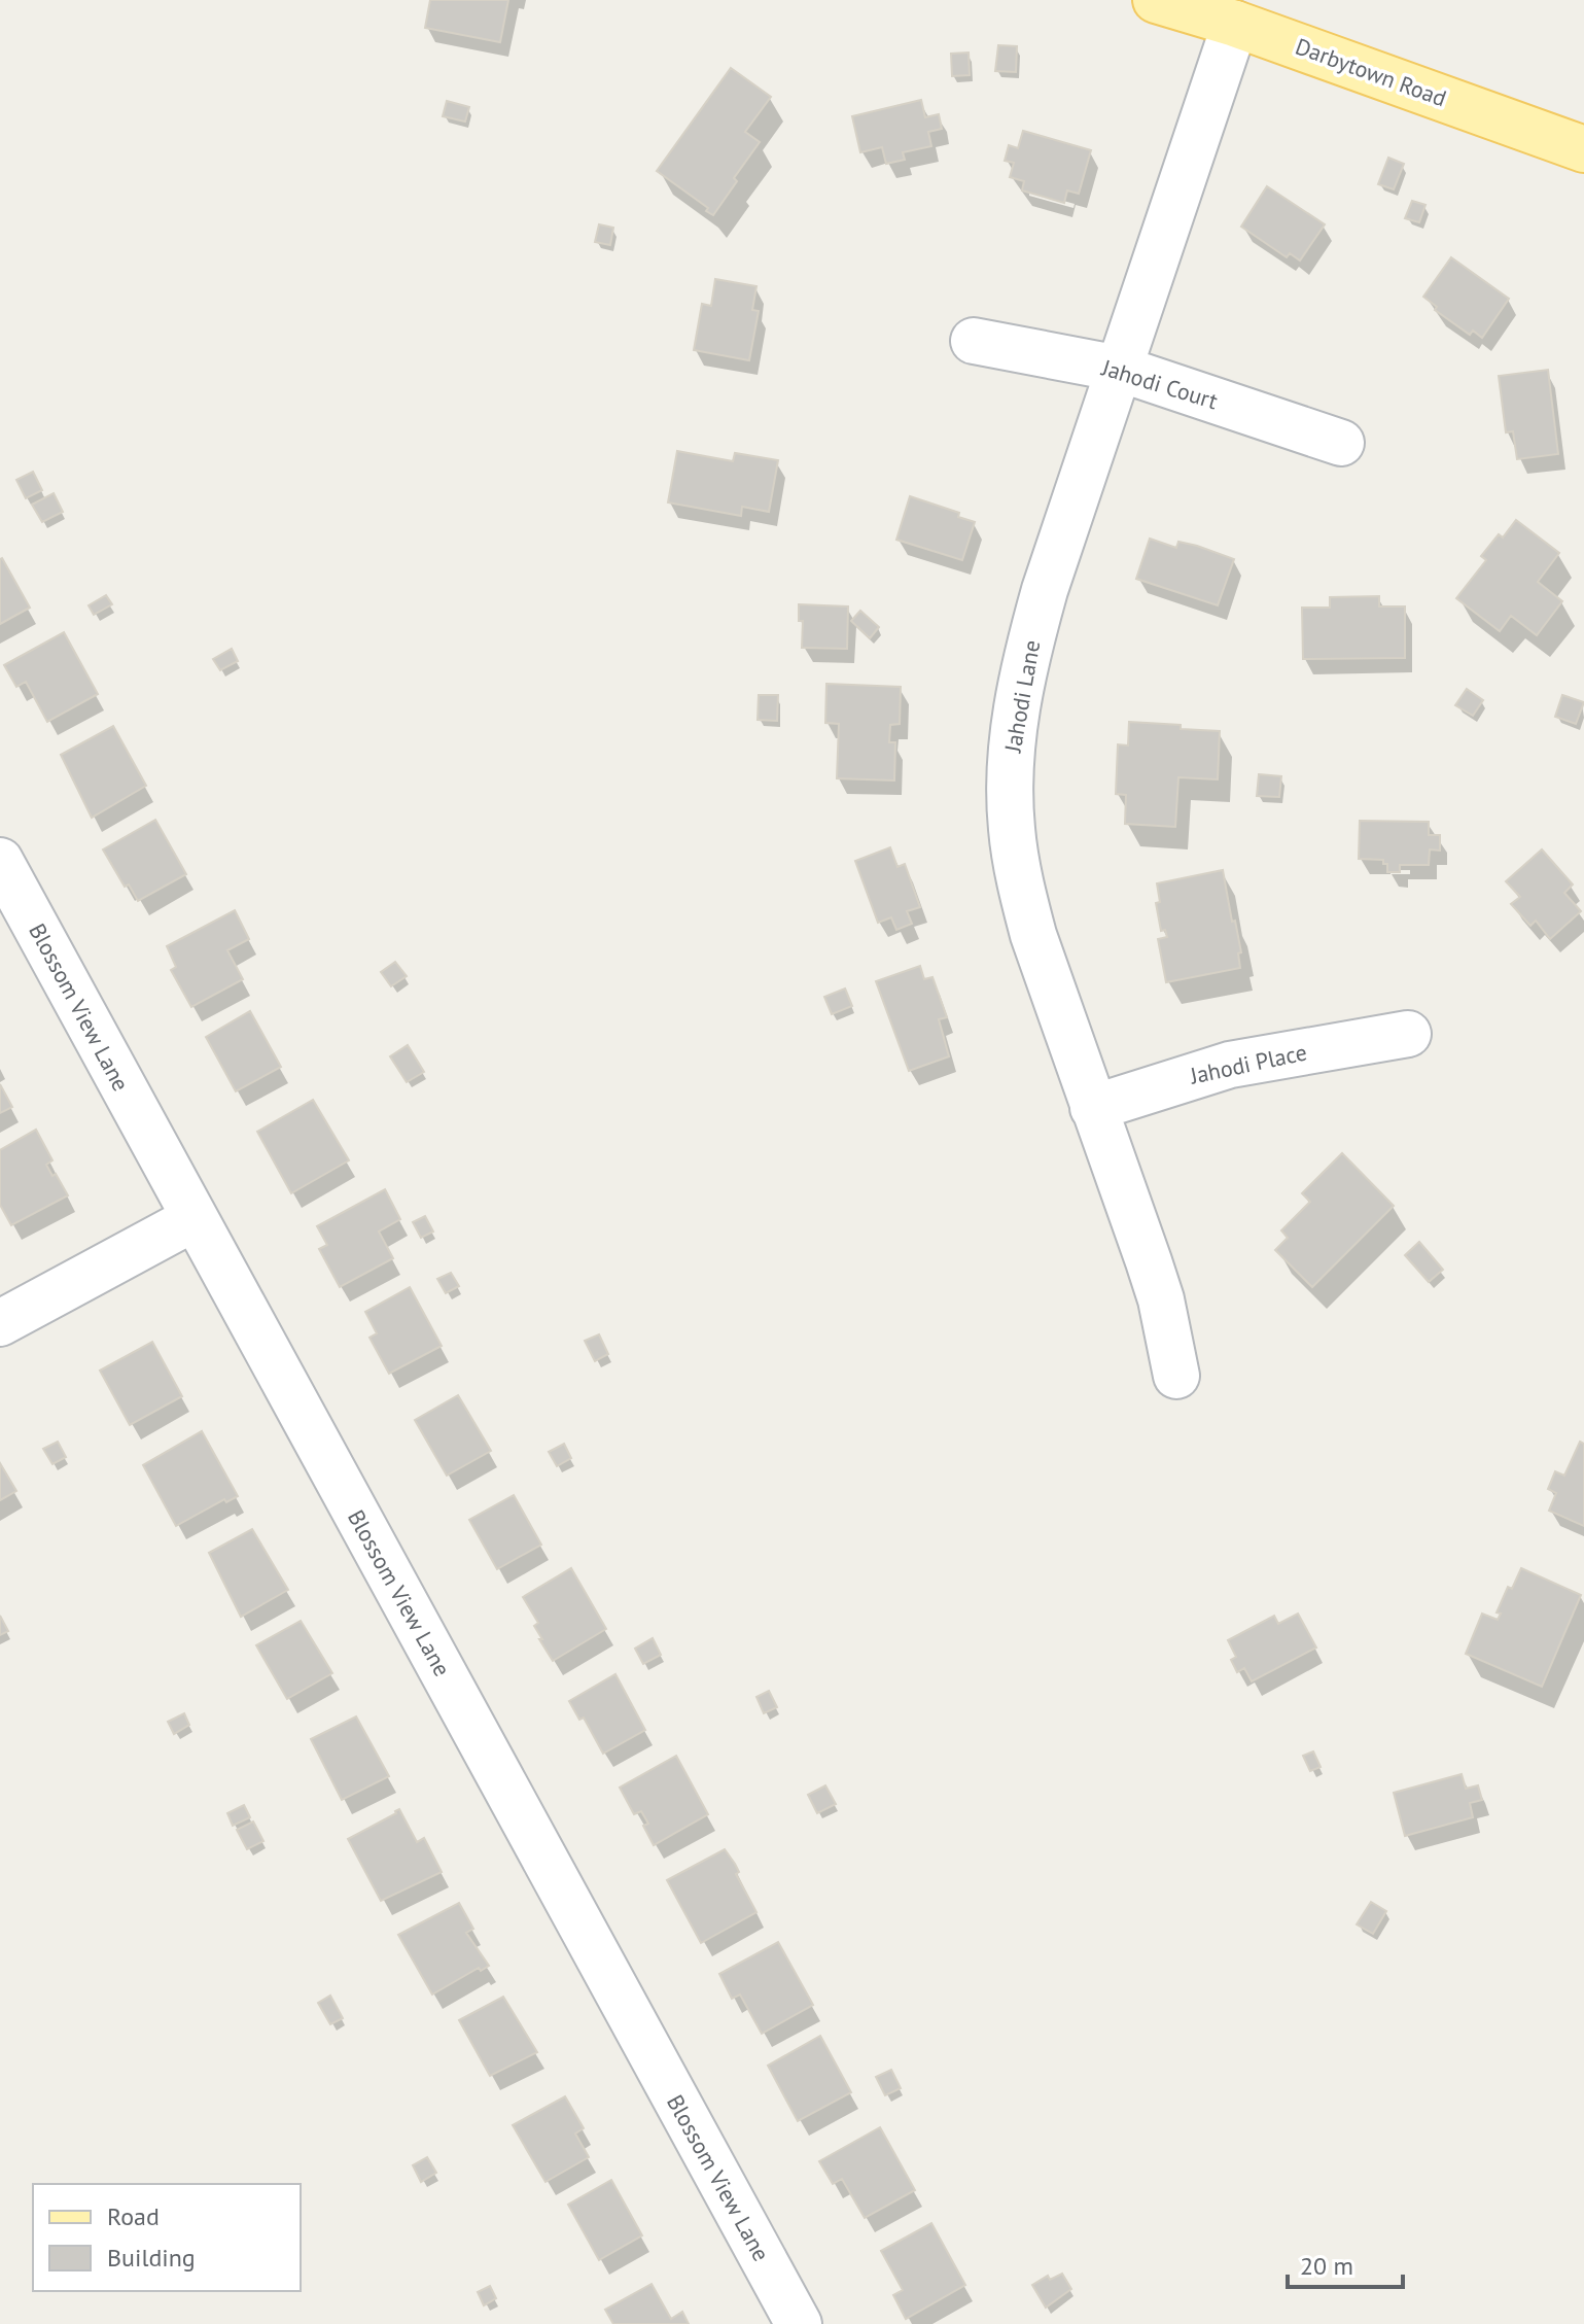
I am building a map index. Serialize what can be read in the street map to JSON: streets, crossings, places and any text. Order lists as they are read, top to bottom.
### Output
{
  "streets": {
    "main road": ["Darbytown Road"],
    "street": [
      "Jahodi Court",
      "Jahodi Lane",
      "Blossom View Lane",
      "Jahodi Place"
    ]
  },
  "crossings": [
    ["Darbytown Road", "Jahodi Lane"],
    ["Jahodi Court", "Jahodi Lane"],
    ["Jahodi Lane", "Jahodi Place"]
  ],
  "legend": ["Road", "Building"],
  "scale_bar": "20 m"
}
